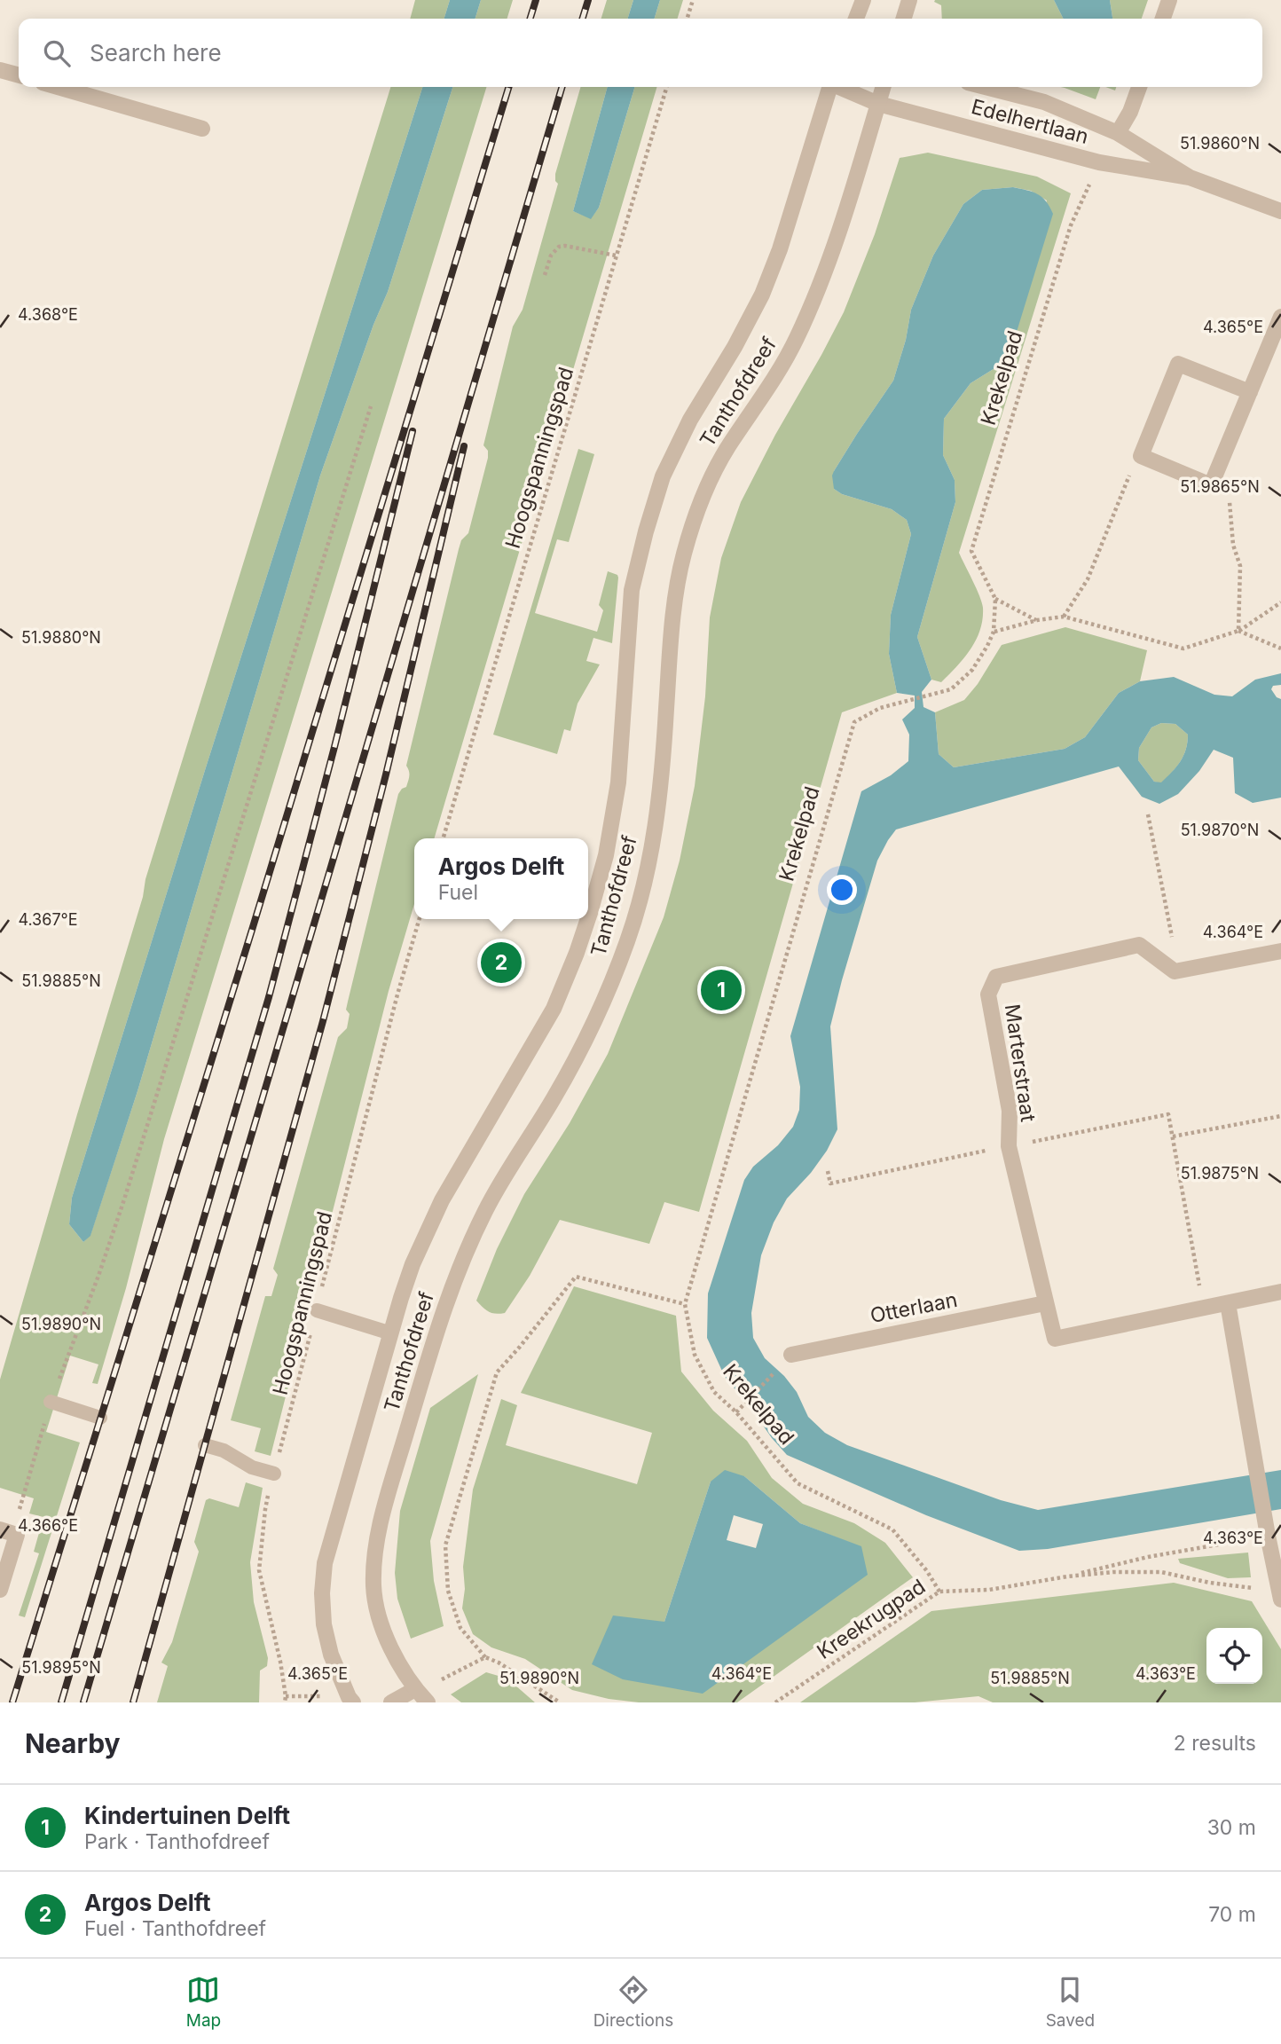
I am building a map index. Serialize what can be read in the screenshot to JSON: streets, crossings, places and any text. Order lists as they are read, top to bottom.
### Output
{
  "streets": {
    "street": [
      "Edelhertlaan",
      "Tanthofdreef",
      "Marterstraat",
      "Otterlaan"
    ],
    "path": ["Krekelpad", "Hoogspanningspad", "Kreekrugpad"]
  },
  "crossings": [
    ["Edelhertlaan", "Krekelpad"],
    ["Edelhertlaan", "Tanthofdreef"],
    ["Krekelpad", "Kreekrugpad"],
    ["Marterstraat", "Otterlaan"]
  ],
  "page": {
    "search": "Search here",
    "popup": ["Argos Delft", "Fuel"],
    "pins": ["2", "1"],
    "heading": ["Nearby", "2 results"],
    "list": [
      {
        "mark": "1",
        "name": "Kindertuinen Delft",
        "note": "Park · Tanthofdreef",
        "value": "30 m"
      },
      {
        "mark": "2",
        "name": "Argos Delft",
        "note": "Fuel · Tanthofdreef",
        "value": "70 m"
      }
    ],
    "nav": ["Map", "Directions", "Saved"]
  },
  "coordinates": [
    "51.9860°N",
    "4.368°E",
    "4.365°E",
    "51.9865°N",
    "51.9880°N",
    "51.9870°N",
    "4.367°E",
    "4.364°E",
    "51.9885°N",
    "51.9875°N",
    "51.9890°N",
    "4.366°E",
    "4.363°E",
    "51.9895°N"
  ]
}
